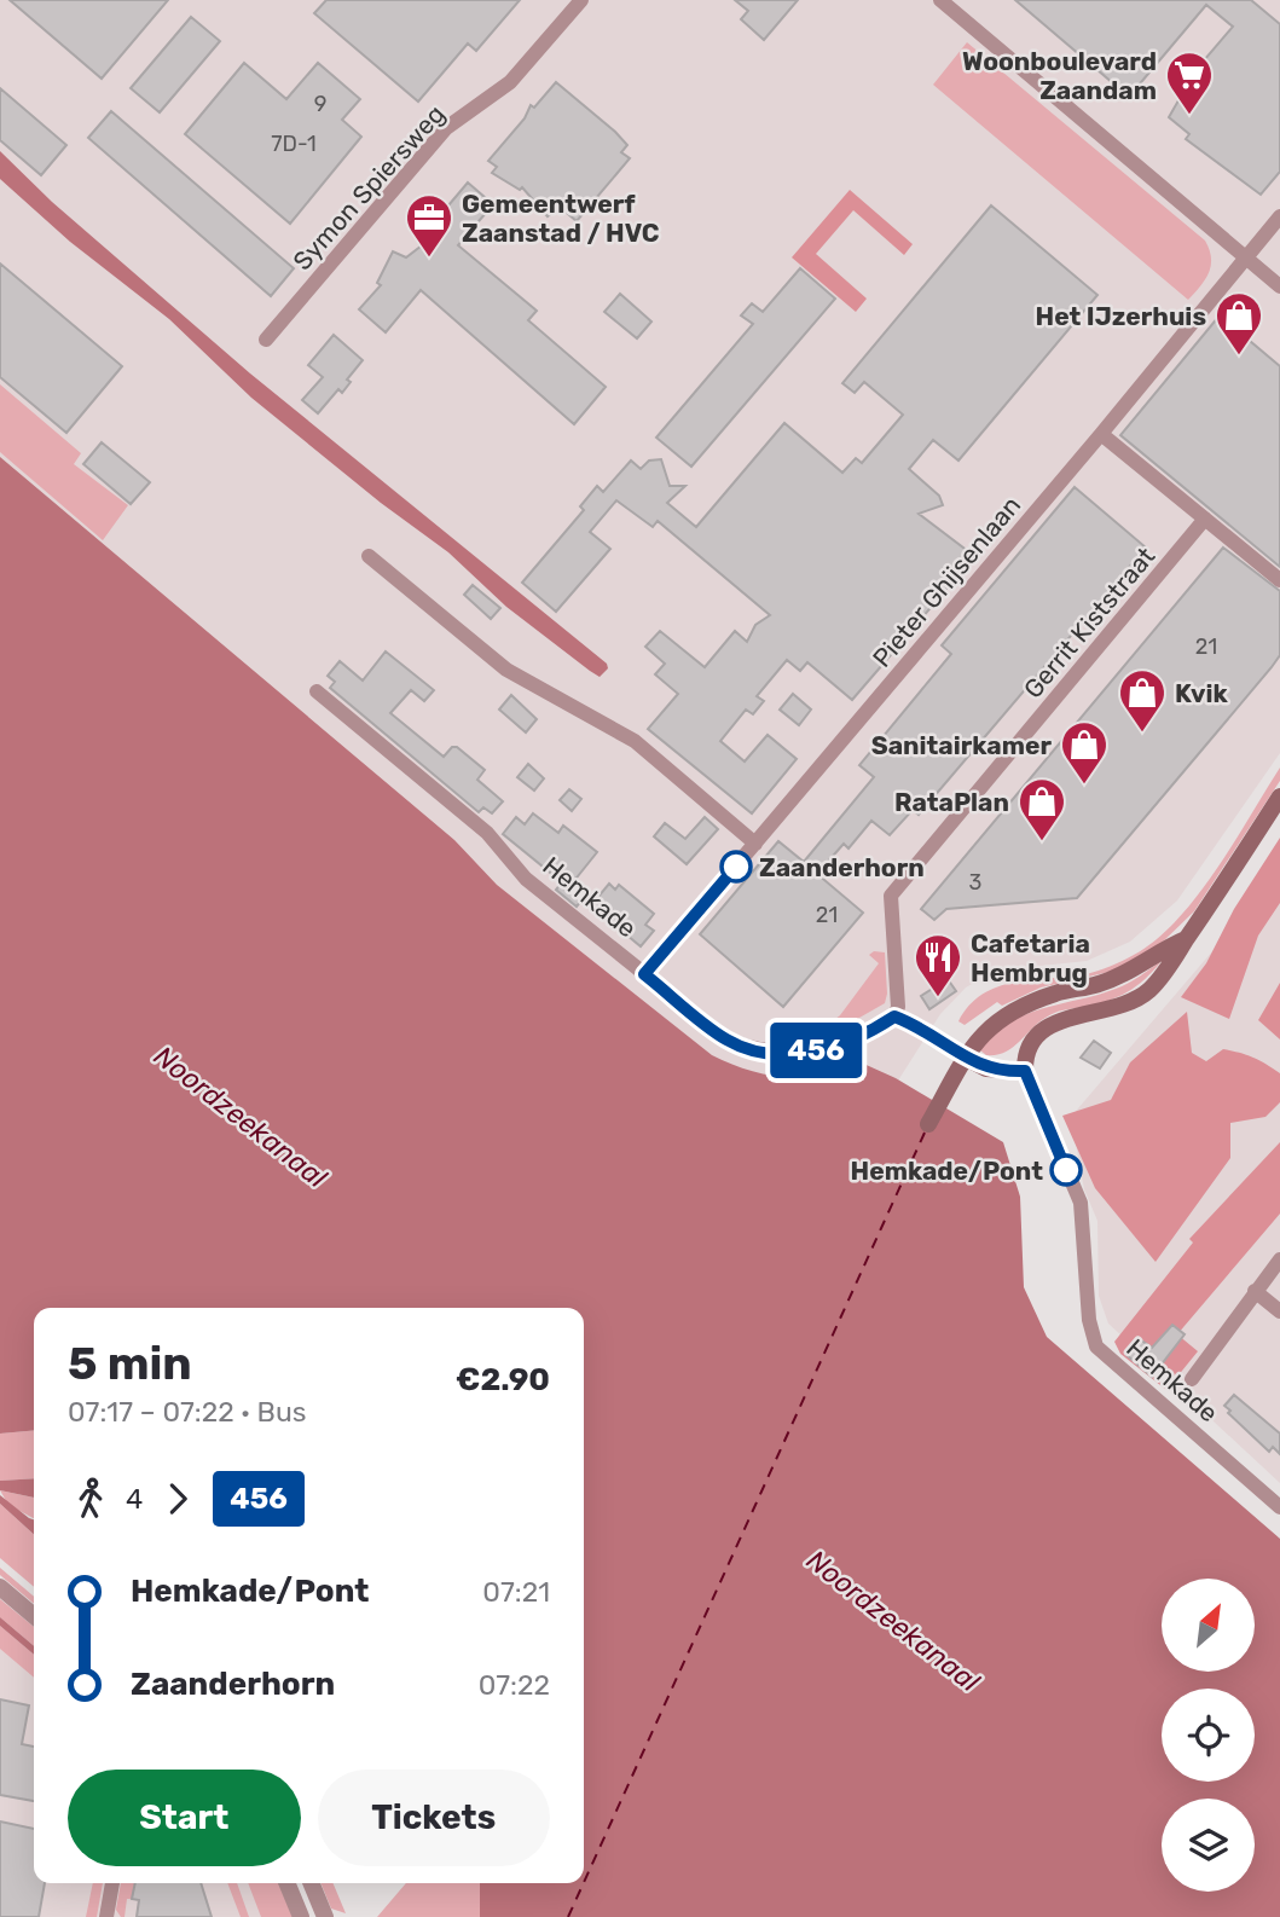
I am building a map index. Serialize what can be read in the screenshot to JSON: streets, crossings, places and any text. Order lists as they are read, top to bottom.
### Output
{
  "streets": {
    "street": [
      "Symon Spiersweg",
      "Pieter Ghijsenlaan",
      "Gerrit Kiststraat",
      "Hemkade"
    ]
  },
  "crossings": [
    ["Pieter Ghijsenlaan", "Hemkade"],
    ["Gerrit Kiststraat", "Hemkade"]
  ],
  "water": ["Noordzeekanaal"],
  "places": {
    "supermarket": ["Woonboulevard Zaandam"],
    "office": ["Gemeentwerf Zaanstad / HVC"],
    "shop": [
      "Het IJzerhuis",
      "Kvik",
      "Sanitairkamer",
      "RataPlan"
    ],
    "other": ["Zaanderhorn", "Hemkade/Pont"],
    "restaurant": ["Cafetaria Hembrug"]
  },
  "lines": ["bus line 456"],
  "house_numbers": [
    "9",
    "7D-1",
    "21",
    "3",
    "21"
  ],
  "north": "top right",
  "page": {
    "on_map": "456",
    "heading": ["5 min", "07:17 – 07:22 · Bus", "€2.90"],
    "legs": ["4", "456"],
    "list": [
      {
        "name": "Hemkade/Pont",
        "value": "07:21"
      },
      {
        "name": "Zaanderhorn",
        "value": "07:22"
      }
    ],
    "buttons": ["Start", "Tickets"]
  }
}
